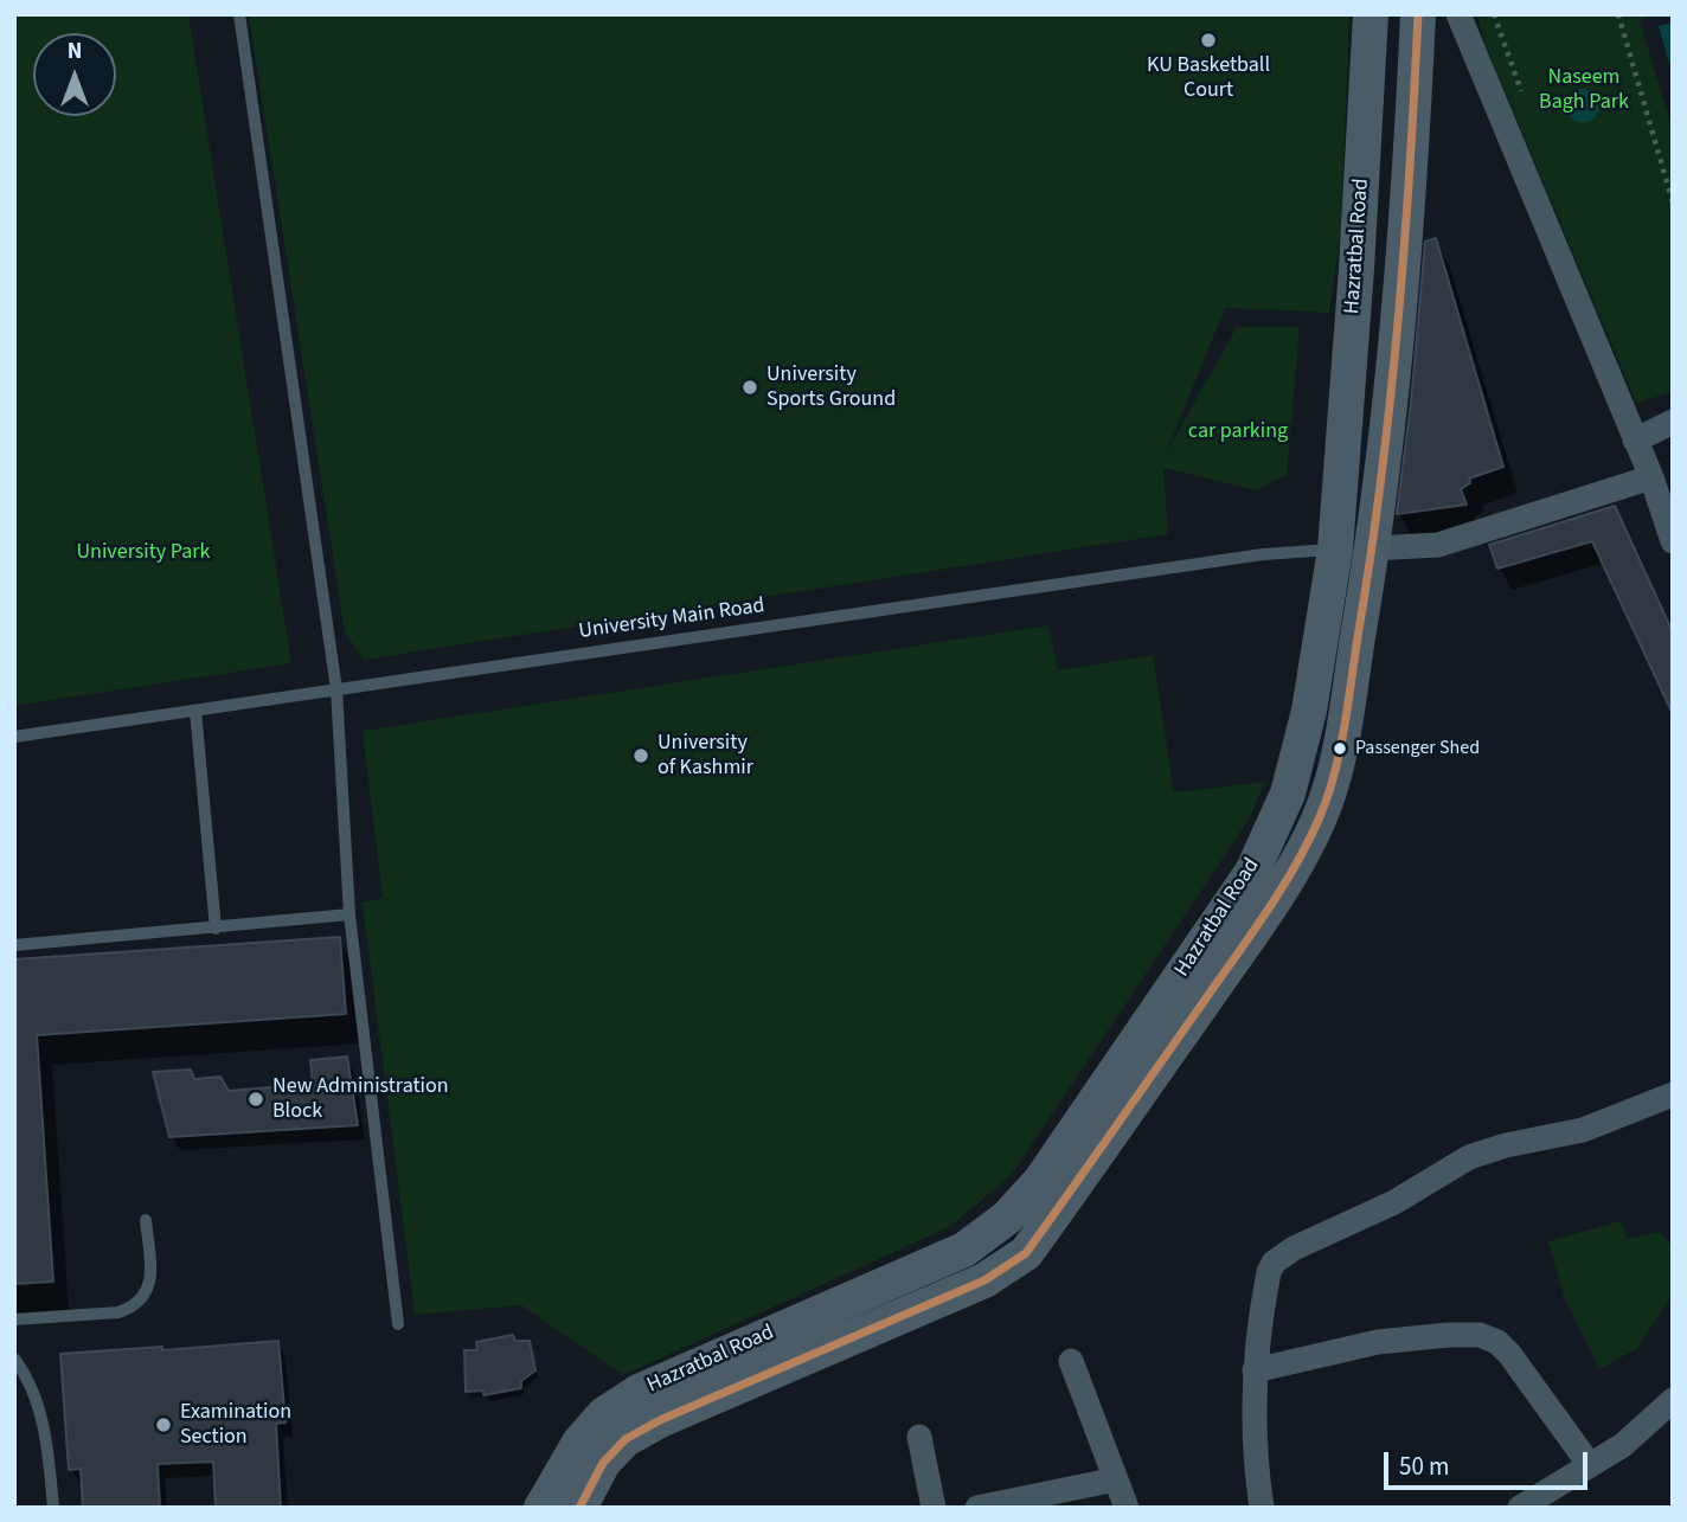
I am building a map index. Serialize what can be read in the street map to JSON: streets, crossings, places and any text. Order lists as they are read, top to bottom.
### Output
{
  "streets": {
    "main road": ["Hazratbal Road"],
    "lane": ["University Main Road"]
  },
  "crossings": [
    ["Hazratbal Road", "University Main Road"]
  ],
  "parks": ["Naseem Bagh Park", "car parking", "University Park"],
  "places": [
    "KU Basketball Court",
    "University Sports Ground",
    "Passenger Shed",
    "University of Kashmir",
    "New Administration Block",
    "Examination Section"
  ],
  "scale_bar": "50 m",
  "north": "top"
}
